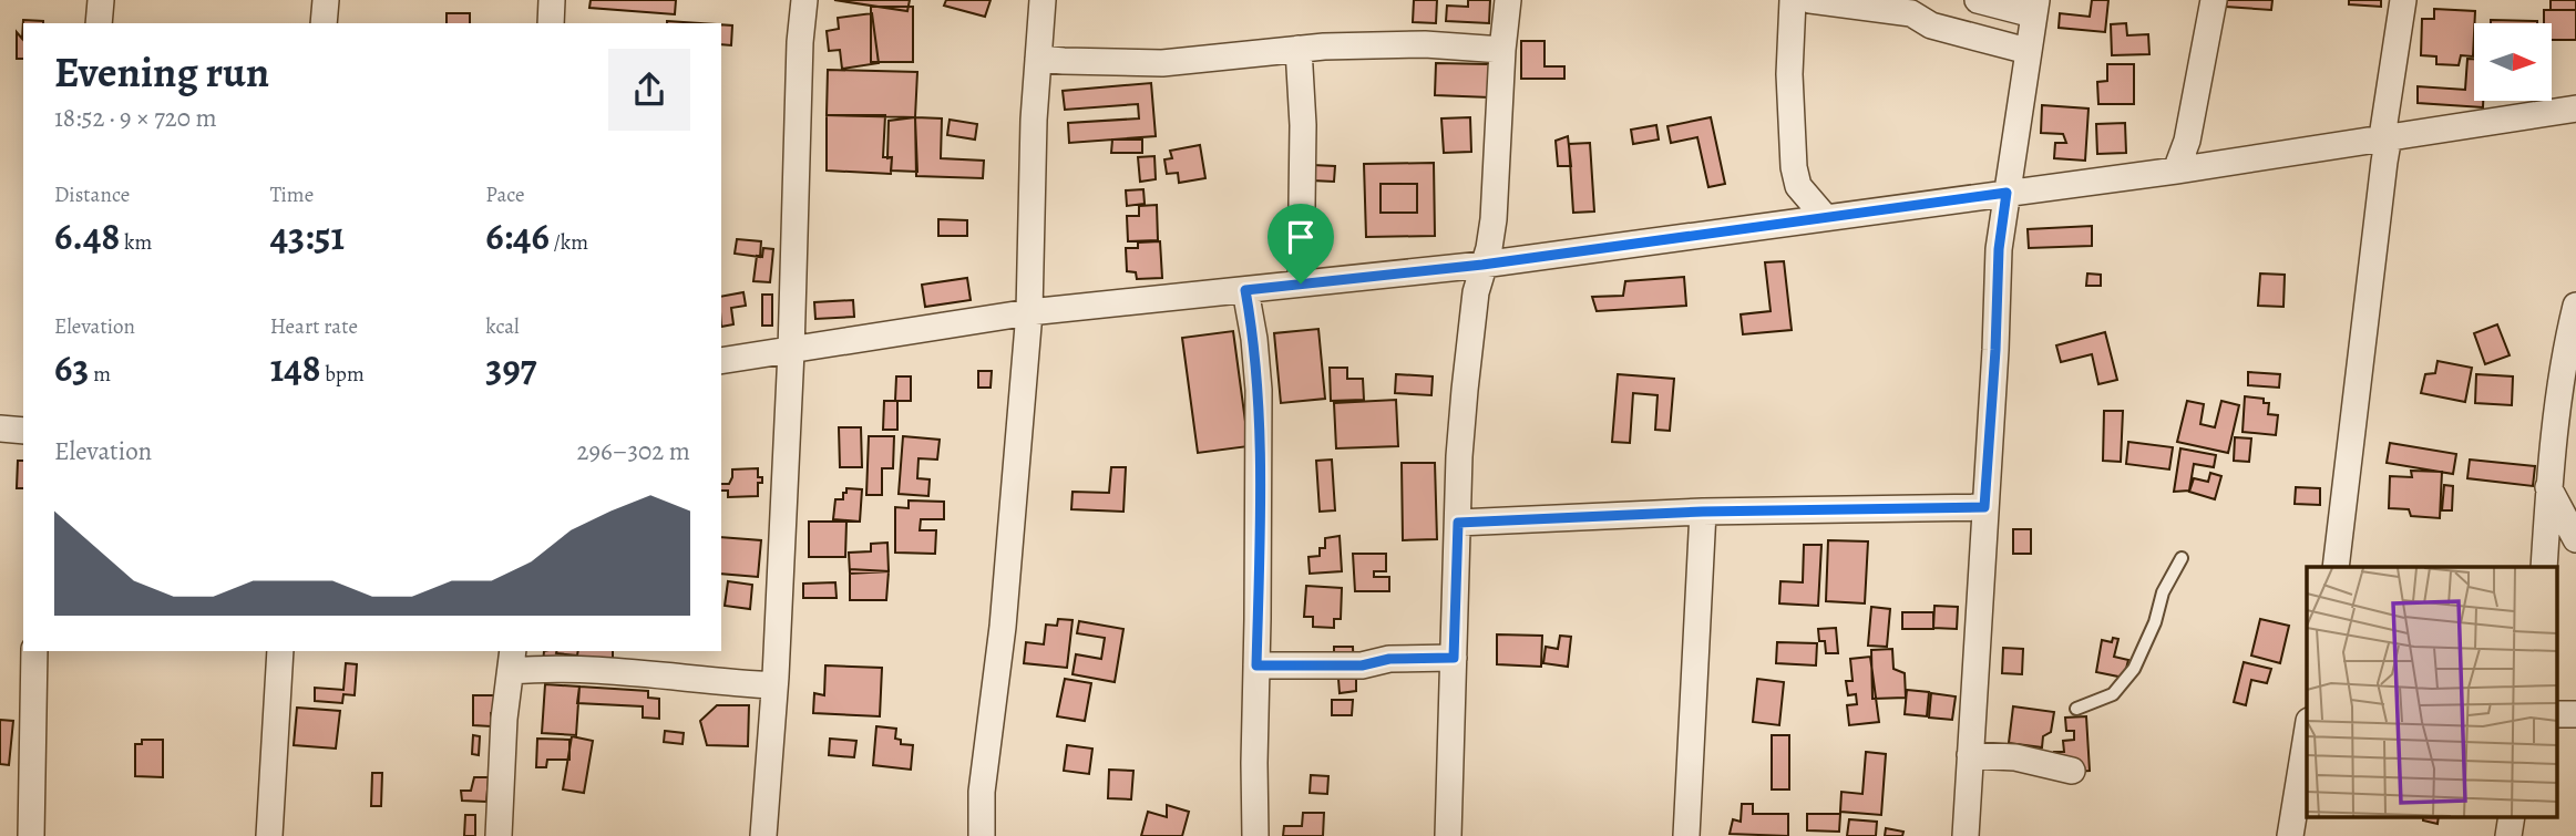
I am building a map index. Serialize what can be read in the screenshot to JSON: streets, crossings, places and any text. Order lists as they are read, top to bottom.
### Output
{
  "north": "right",
  "page": {
    "heading": ["Evening run", "18:52 · 9 × 720 m"],
    "stats": [
      ["Distance", "6.48 km"],
      ["Time", "43:51"],
      ["Pace", "6:46 /km"],
      ["Elevation", "63 m"],
      ["Heart rate", "148 bpm"],
      ["kcal", "397"]
    ],
    "chart": ["Elevation", "296–302 m"]
  }
}
